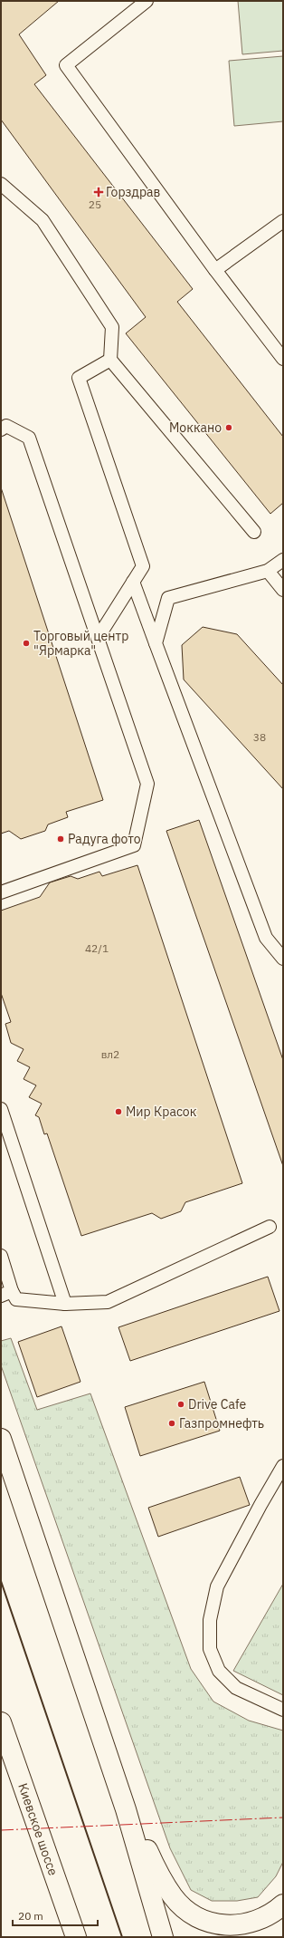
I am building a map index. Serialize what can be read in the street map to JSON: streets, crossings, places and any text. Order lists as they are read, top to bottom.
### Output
{
  "streets": {
    "main road": ["Киевское шоссе"]
  },
  "places": {
    "health": ["Горздрав"],
    "other": [
      "Моккано",
      "Торговый центр \"Ярмарка\"",
      "Радуга фото",
      "Мир Красок",
      "Drive Cafe",
      "Газпромнефть"
    ]
  },
  "house_numbers": [
    "25",
    "38",
    "42/1",
    "вл2"
  ],
  "scale_bar": "20 m"
}
